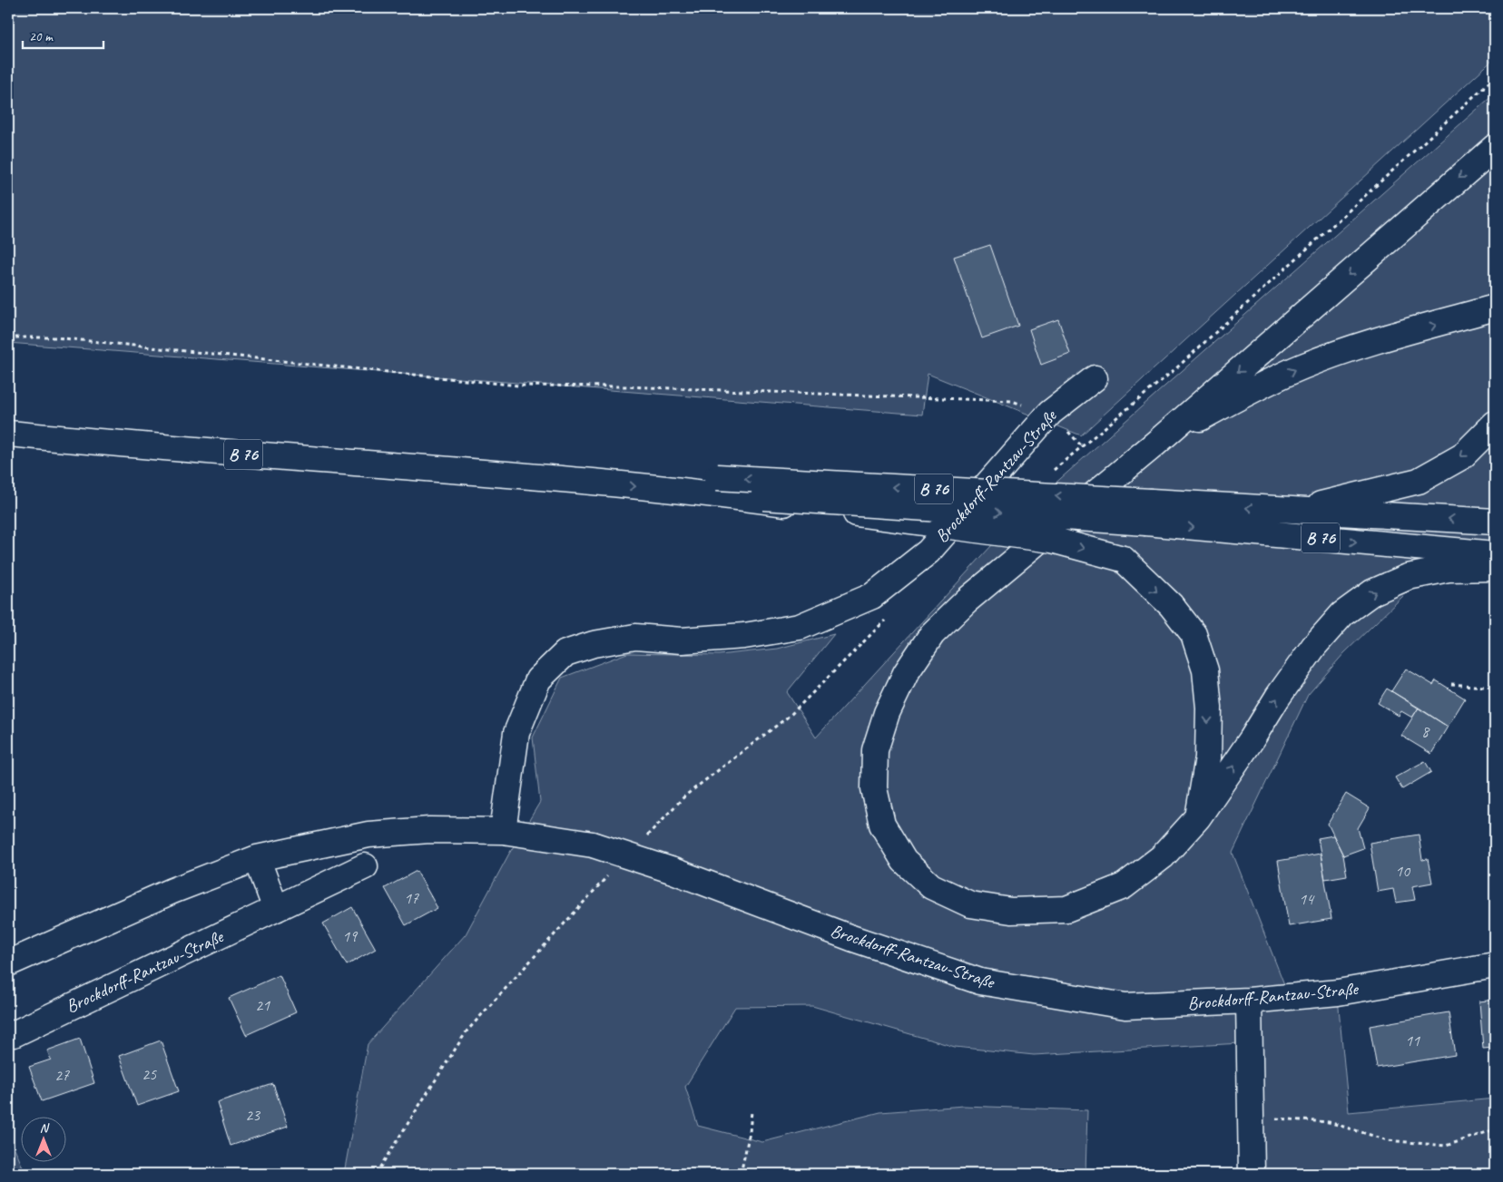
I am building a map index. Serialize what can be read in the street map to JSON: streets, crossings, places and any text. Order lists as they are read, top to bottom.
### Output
{
  "streets": {
    "main road": ["B 76", "Brockdorff-Rantzau-Straße"]
  },
  "house_numbers": [
    "8",
    "10",
    "17",
    "14",
    "19",
    "21",
    "11",
    "25",
    "27",
    "23"
  ],
  "scale_bar": "20 m",
  "north": "top"
}
